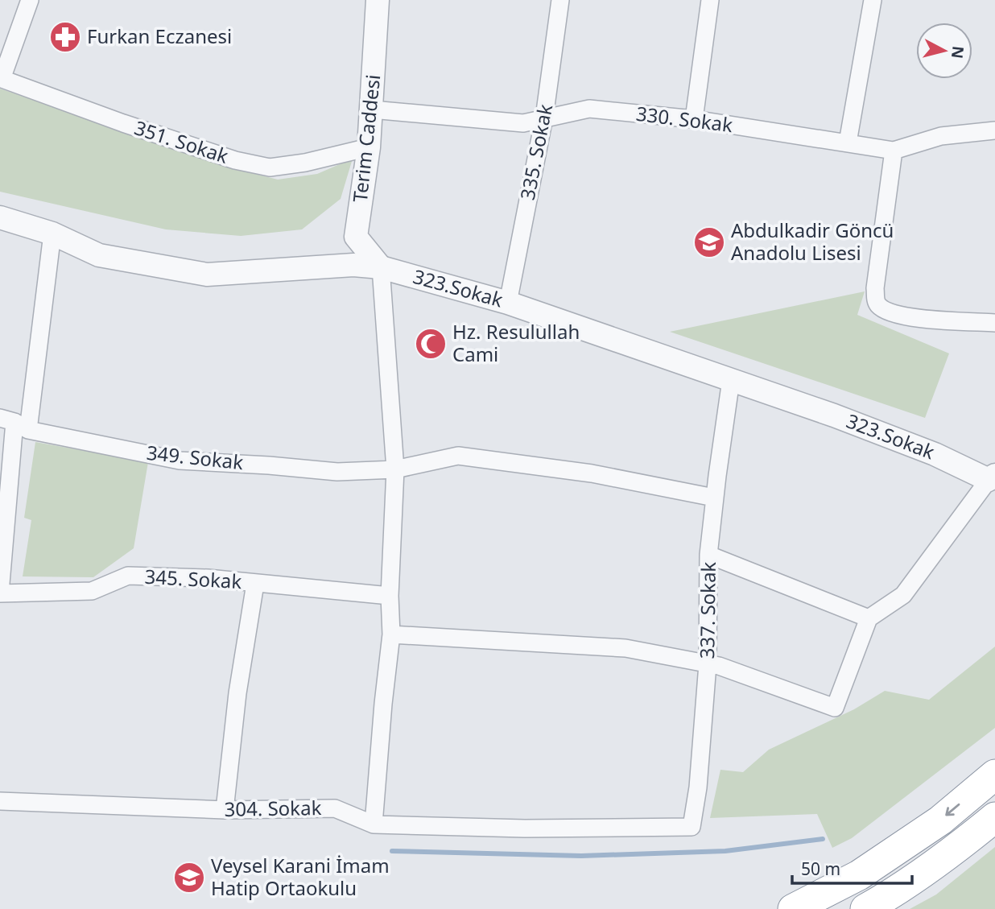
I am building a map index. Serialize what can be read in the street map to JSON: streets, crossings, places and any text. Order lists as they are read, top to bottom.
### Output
{
  "streets": {
    "street": [
      "330. Sokak",
      "Terim Caddesi",
      "351. Sokak",
      "335. Sokak",
      "323.Sokak",
      "349. Sokak",
      "345. Sokak",
      "337. Sokak",
      "304. Sokak"
    ]
  },
  "crossings": [
    ["330. Sokak", "Terim Caddesi"],
    ["330. Sokak", "335. Sokak"],
    ["Terim Caddesi", "351. Sokak"],
    ["Terim Caddesi", "323.Sokak"],
    ["335. Sokak", "323.Sokak"],
    ["323.Sokak", "337. Sokak"],
    ["349. Sokak", "337. Sokak"],
    ["337. Sokak", "304. Sokak"]
  ],
  "places": {
    "pharmacy": ["Furkan Eczanesi"],
    "school or university": ["Abdulkadir Göncü Anadolu Lisesi", "Veysel Karani İmam Hatip Ortaokulu"],
    "mosque": ["Hz. Resulullah Cami"]
  },
  "scale_bar": "50 m",
  "north": "right"
}
